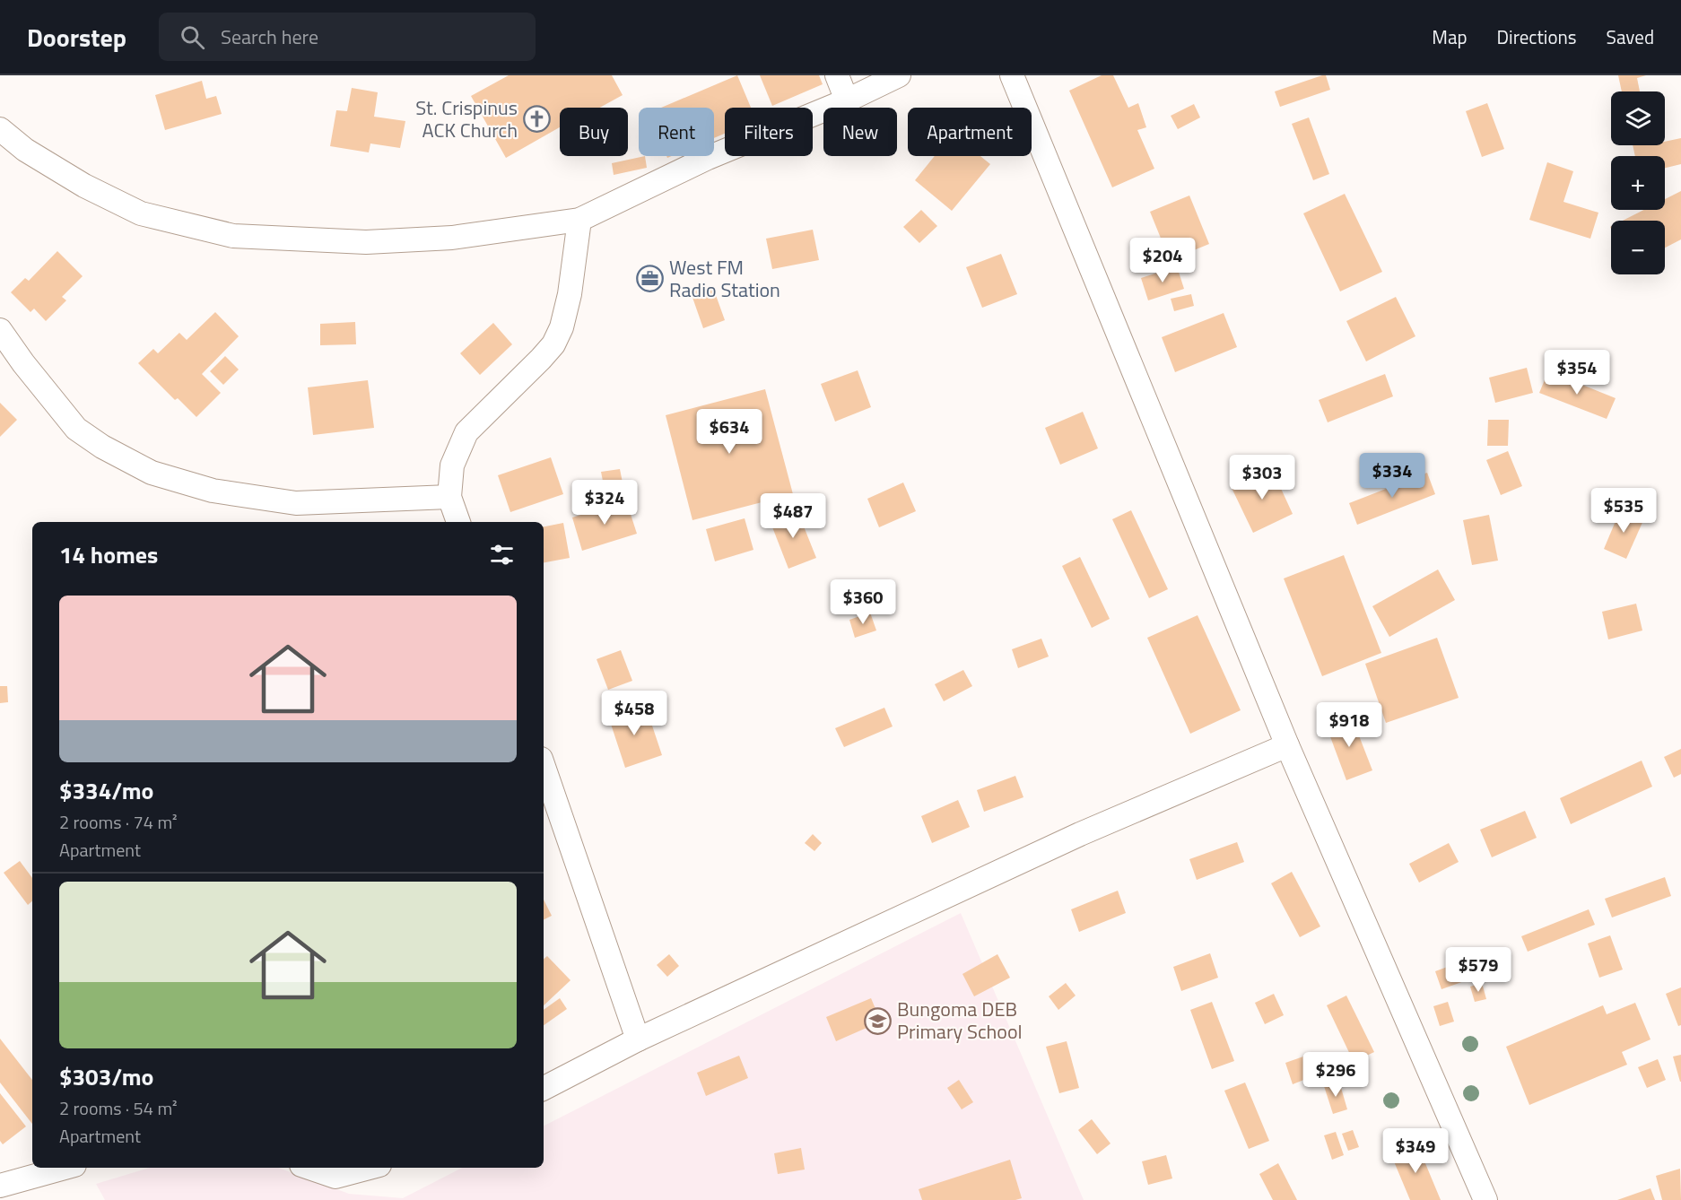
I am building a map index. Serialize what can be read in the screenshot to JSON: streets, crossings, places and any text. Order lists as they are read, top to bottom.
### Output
{
  "places": {
    "church": ["St. Crispinus ACK Church"],
    "office": ["West FM Radio Station"],
    "school or university": ["Bungoma DEB Primary School"]
  },
  "page": {
    "header": "Doorstep",
    "search": "Search here",
    "nav": ["Map", "Directions", "Saved"],
    "map_buttons": ["+", "−"],
    "chip": [
      "Buy",
      "Rent",
      "Filters",
      "New",
      "Apartment"
    ],
    "price": [
      "$204",
      "$354",
      "$634",
      "$334",
      "$303",
      "$324",
      "$535",
      "$487",
      "$360",
      "$458",
      "$918",
      "$579",
      "$296",
      "$349"
    ],
    "heading": "14 homes",
    "list": [
      {
        "name": "$334/mo",
        "note": "2 rooms · 74 m² · Apartment"
      },
      {
        "name": "$303/mo",
        "note": "2 rooms · 54 m² · Apartment"
      }
    ]
  }
}
